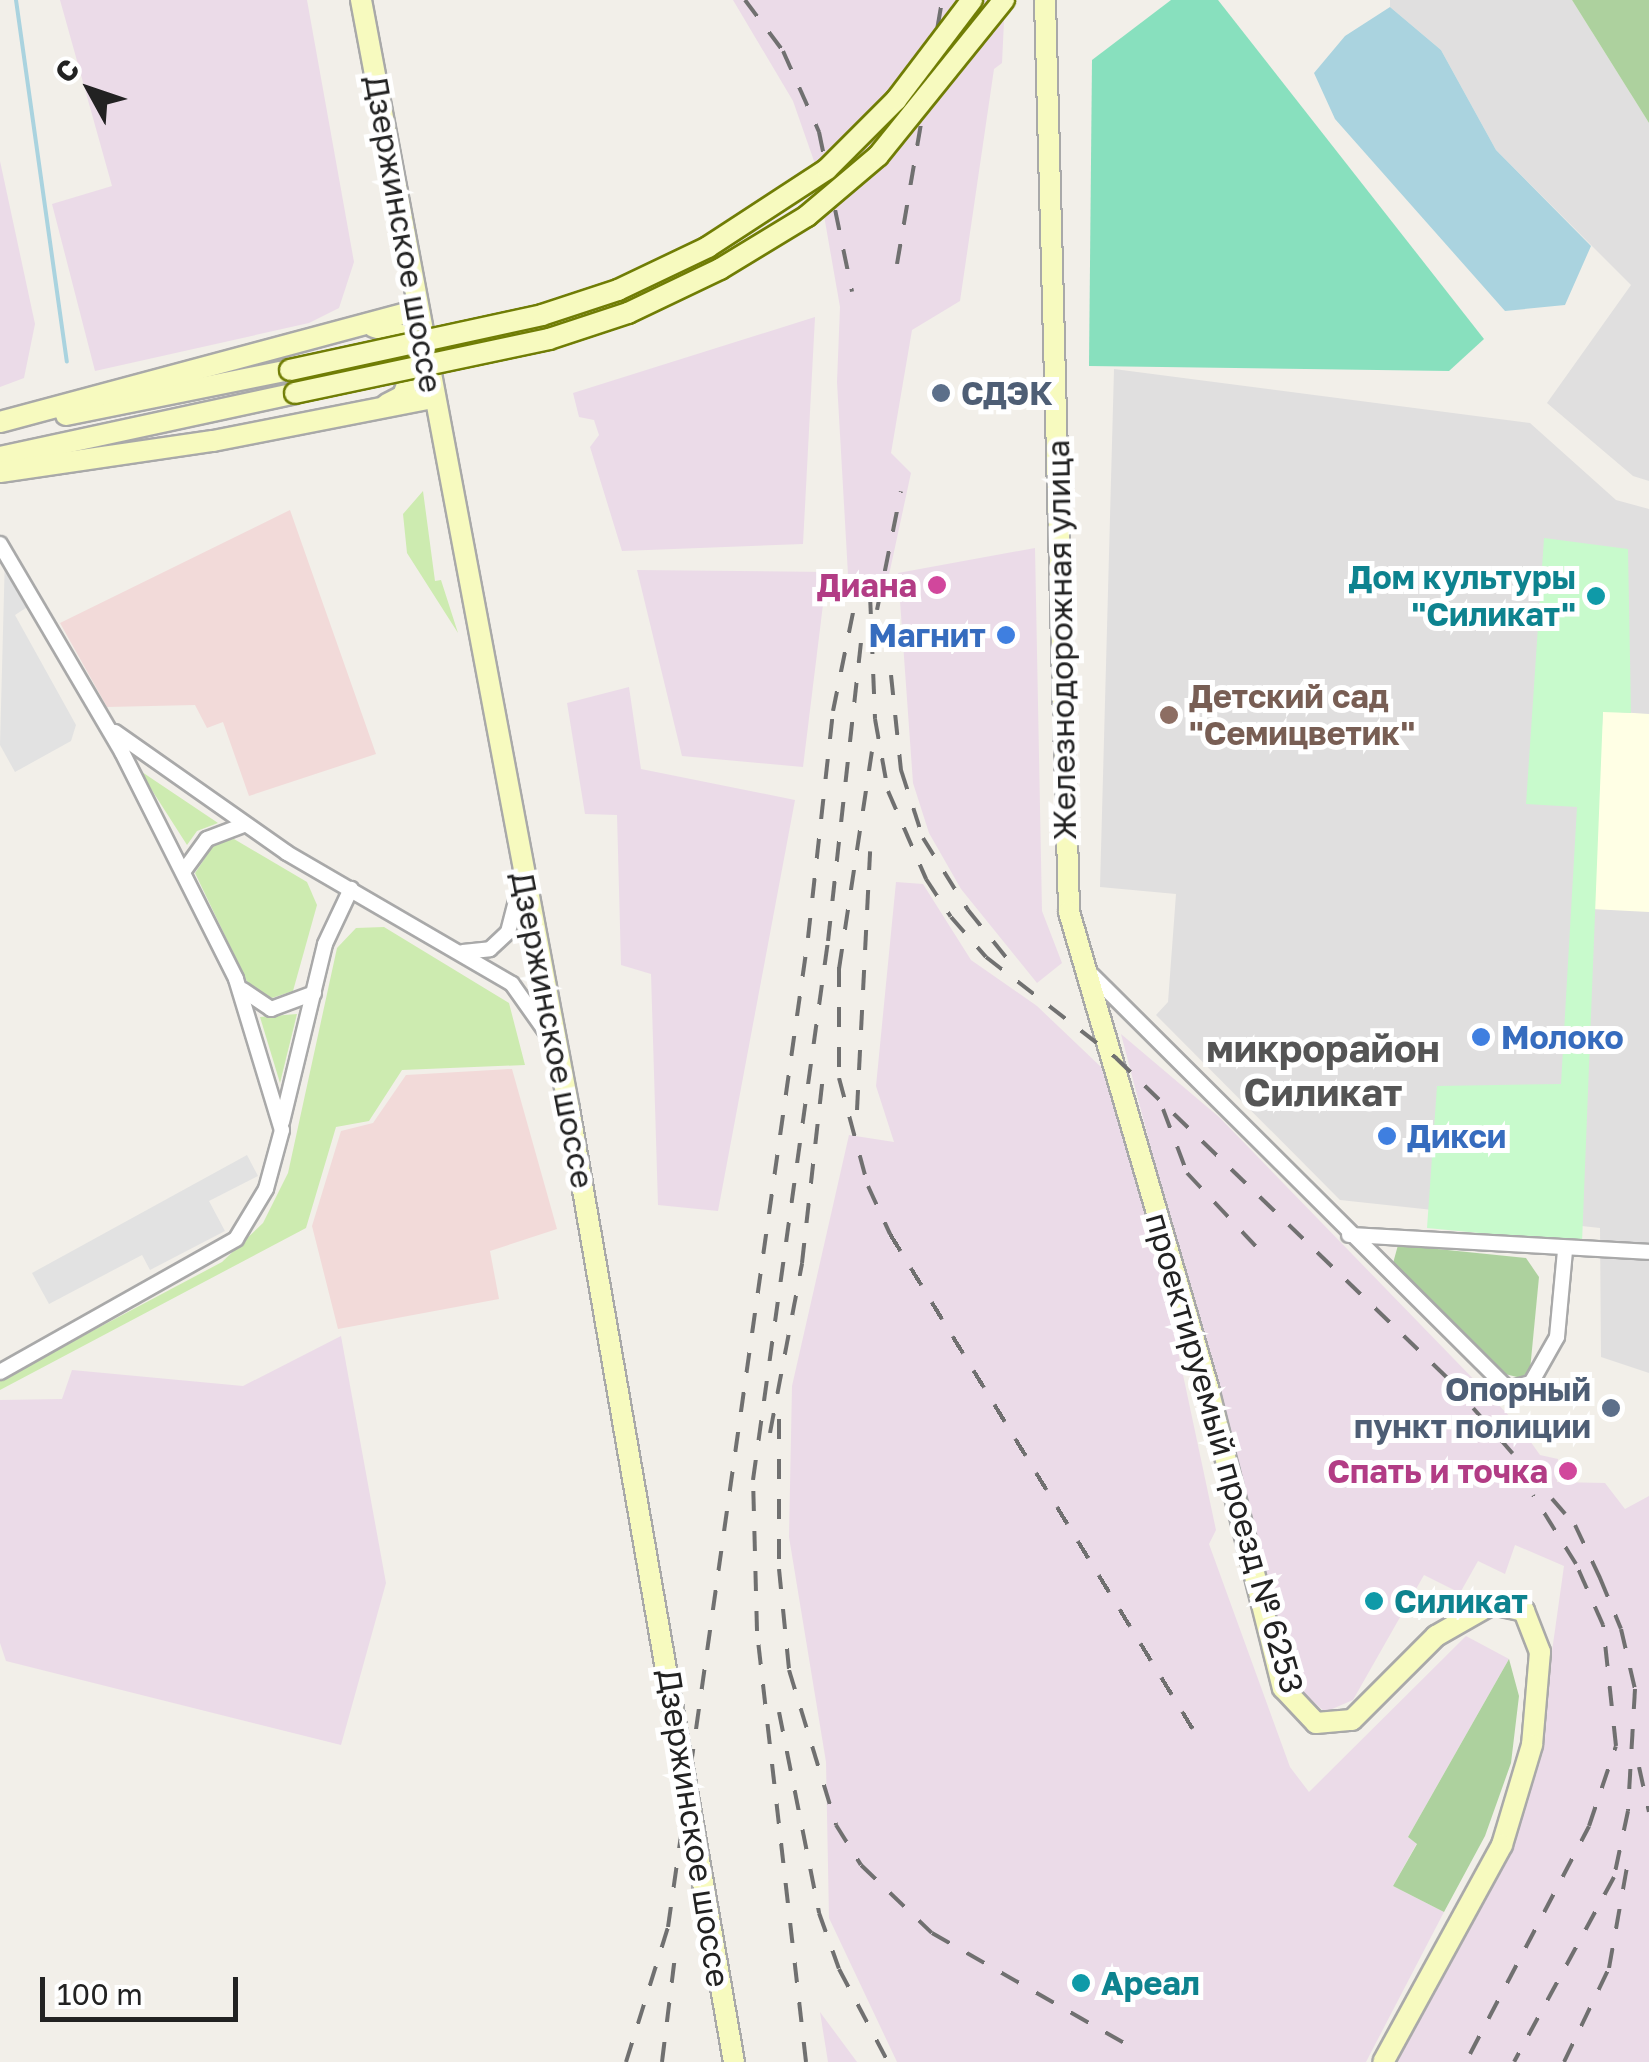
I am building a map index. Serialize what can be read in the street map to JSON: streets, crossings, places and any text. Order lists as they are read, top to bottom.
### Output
{
  "streets": {
    "main road": ["Дзержинское шоссе", "Железнодорожная улица", "проектируемый проезд № 6253"]
  },
  "crossings": [
    ["Железнодорожная улица", "проектируемый проезд № 6253"]
  ],
  "districts": ["микрорайон Силикат"],
  "places": [
    "СДЭК",
    "Диана",
    "Дом культуры \"Силикат\"",
    "Магнит",
    "Детский сад \"Семицветик\"",
    "Молоко",
    "Дикси",
    "Опорный пункт полиции",
    "Спать и точка",
    "Силикат",
    "Ареал"
  ],
  "scale_bar": "100 m",
  "north": "top left"
}
